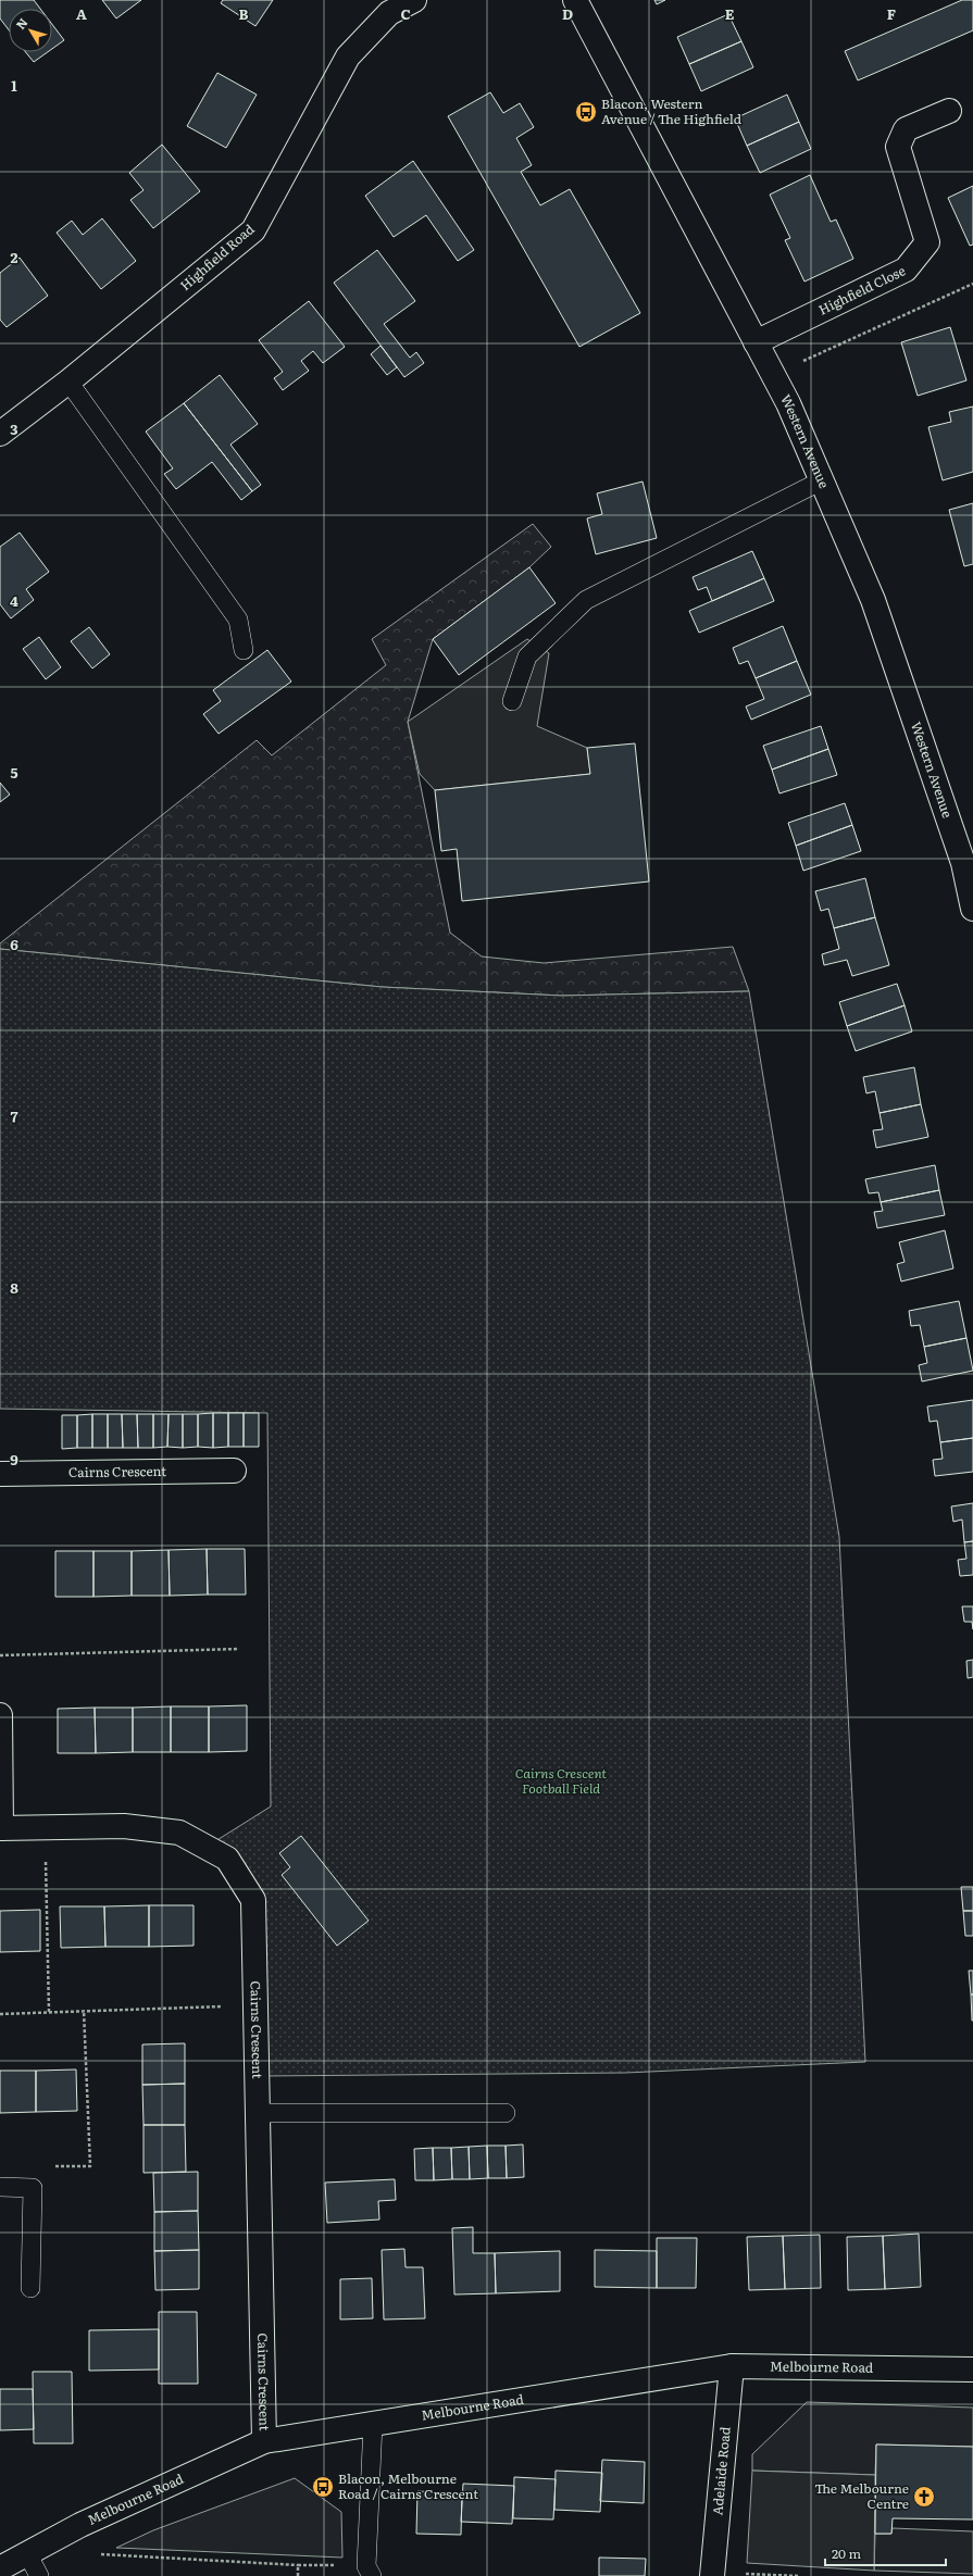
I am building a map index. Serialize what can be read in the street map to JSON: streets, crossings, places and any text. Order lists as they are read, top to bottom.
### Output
{
  "streets": {
    "street": [
      "Highfield Road",
      "Highfield Close",
      "Western Avenue",
      "Cairns Crescent",
      "Melbourne Road",
      "Adelaide Road"
    ]
  },
  "crossings": [
    ["Highfield Close", "Western Avenue"],
    ["Cairns Crescent", "Melbourne Road"],
    ["Melbourne Road", "Adelaide Road"]
  ],
  "parks": ["Cairns Crescent Football Field"],
  "places": {
    "bus stop": ["Blacon, Western Avenue / The Highfield", "Blacon, Melbourne Road / Cairns Crescent"],
    "church": ["The Melbourne Centre"]
  },
  "scale_bar": "20 m",
  "north": "top left",
  "grid": {
    "columns": [
      "A",
      "B",
      "C",
      "D",
      "E",
      "F"
    ],
    "rows": [
      "1",
      "2",
      "3",
      "4",
      "5",
      "6",
      "7",
      "8",
      "9"
    ]
  }
}
